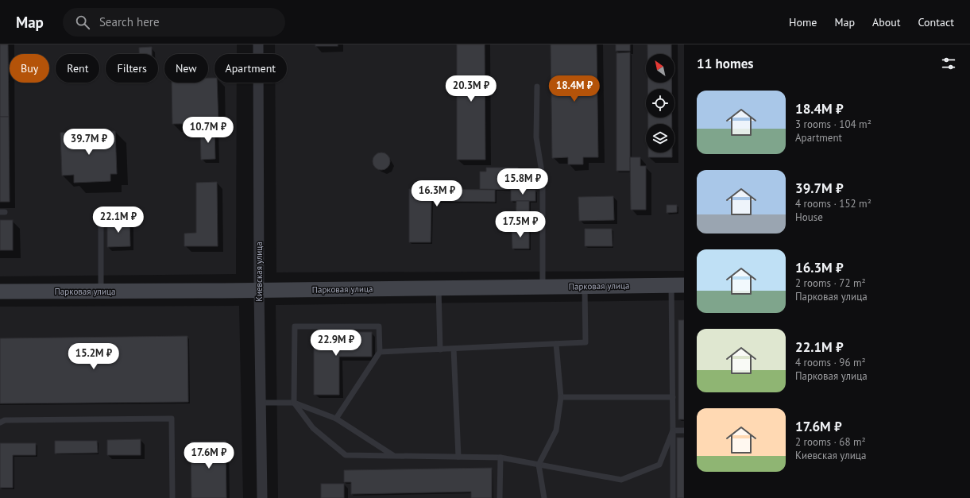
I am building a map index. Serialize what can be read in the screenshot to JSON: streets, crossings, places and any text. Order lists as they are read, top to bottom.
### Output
{
  "streets": {
    "main road": ["Парковая улица"],
    "street": ["Киевская улица"]
  },
  "crossings": [
    ["Киевская улица", "Парковая улица"]
  ],
  "north": "top left",
  "page": {
    "header": "Map",
    "search": "Search here",
    "nav": [
      "Home",
      "Map",
      "About",
      "Contact"
    ],
    "heading": "11 homes",
    "chip": [
      "Buy",
      "Rent",
      "Filters",
      "New",
      "Apartment"
    ],
    "price": [
      "20.3M ₽",
      "18.4M ₽",
      "10.7M ₽",
      "39.7M ₽",
      "15.8M ₽",
      "16.3M ₽",
      "22.1M ₽",
      "17.5M ₽",
      "22.9M ₽",
      "15.2M ₽",
      "17.6M ₽"
    ],
    "list": [
      {
        "name": "18.4M ₽",
        "note": "3 rooms · 104 m² · Apartment"
      },
      {
        "name": "39.7M ₽",
        "note": "4 rooms · 152 m² · House"
      },
      {
        "name": "16.3M ₽",
        "note": "2 rooms · 72 m² · Парковая улица"
      },
      {
        "name": "22.1M ₽",
        "note": "4 rooms · 96 m² · Парковая улица"
      },
      {
        "name": "17.6M ₽",
        "note": "2 rooms · 68 m² · Киевская улица"
      }
    ]
  }
}
